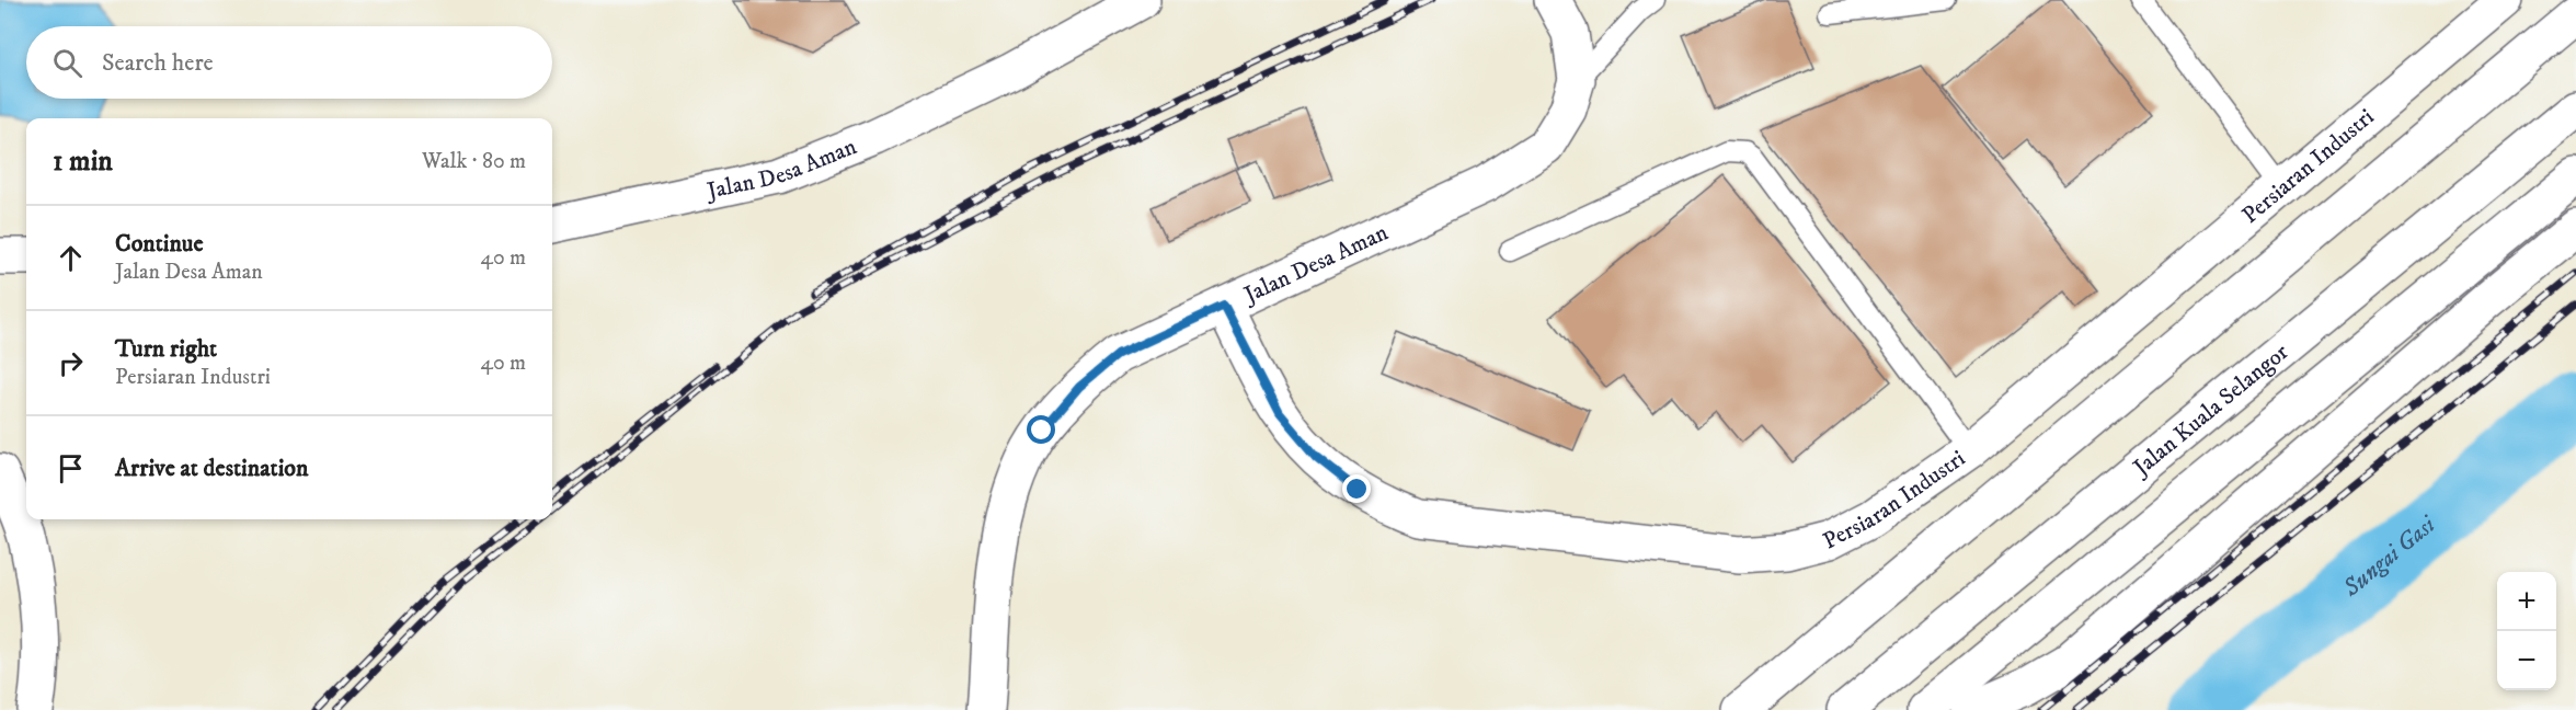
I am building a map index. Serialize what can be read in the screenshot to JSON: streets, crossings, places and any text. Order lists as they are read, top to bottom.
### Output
{
  "streets": {
    "main road": ["Persiaran Industri", "Jalan Desa Aman", "Jalan Kuala Selangor"]
  },
  "crossings": [
    ["Persiaran Industri", "Jalan Desa Aman"]
  ],
  "water": ["Sungai Gasi"],
  "page": {
    "search": "Search here",
    "heading": ["1 min", "Walk · 80 m"],
    "list": [
      ["Continue", "Jalan Desa Aman", "40 m"],
      ["Turn right", "Persiaran Industri", "40 m"],
      "Arrive at destination"
    ],
    "map_buttons": ["+", "−"]
  }
}
